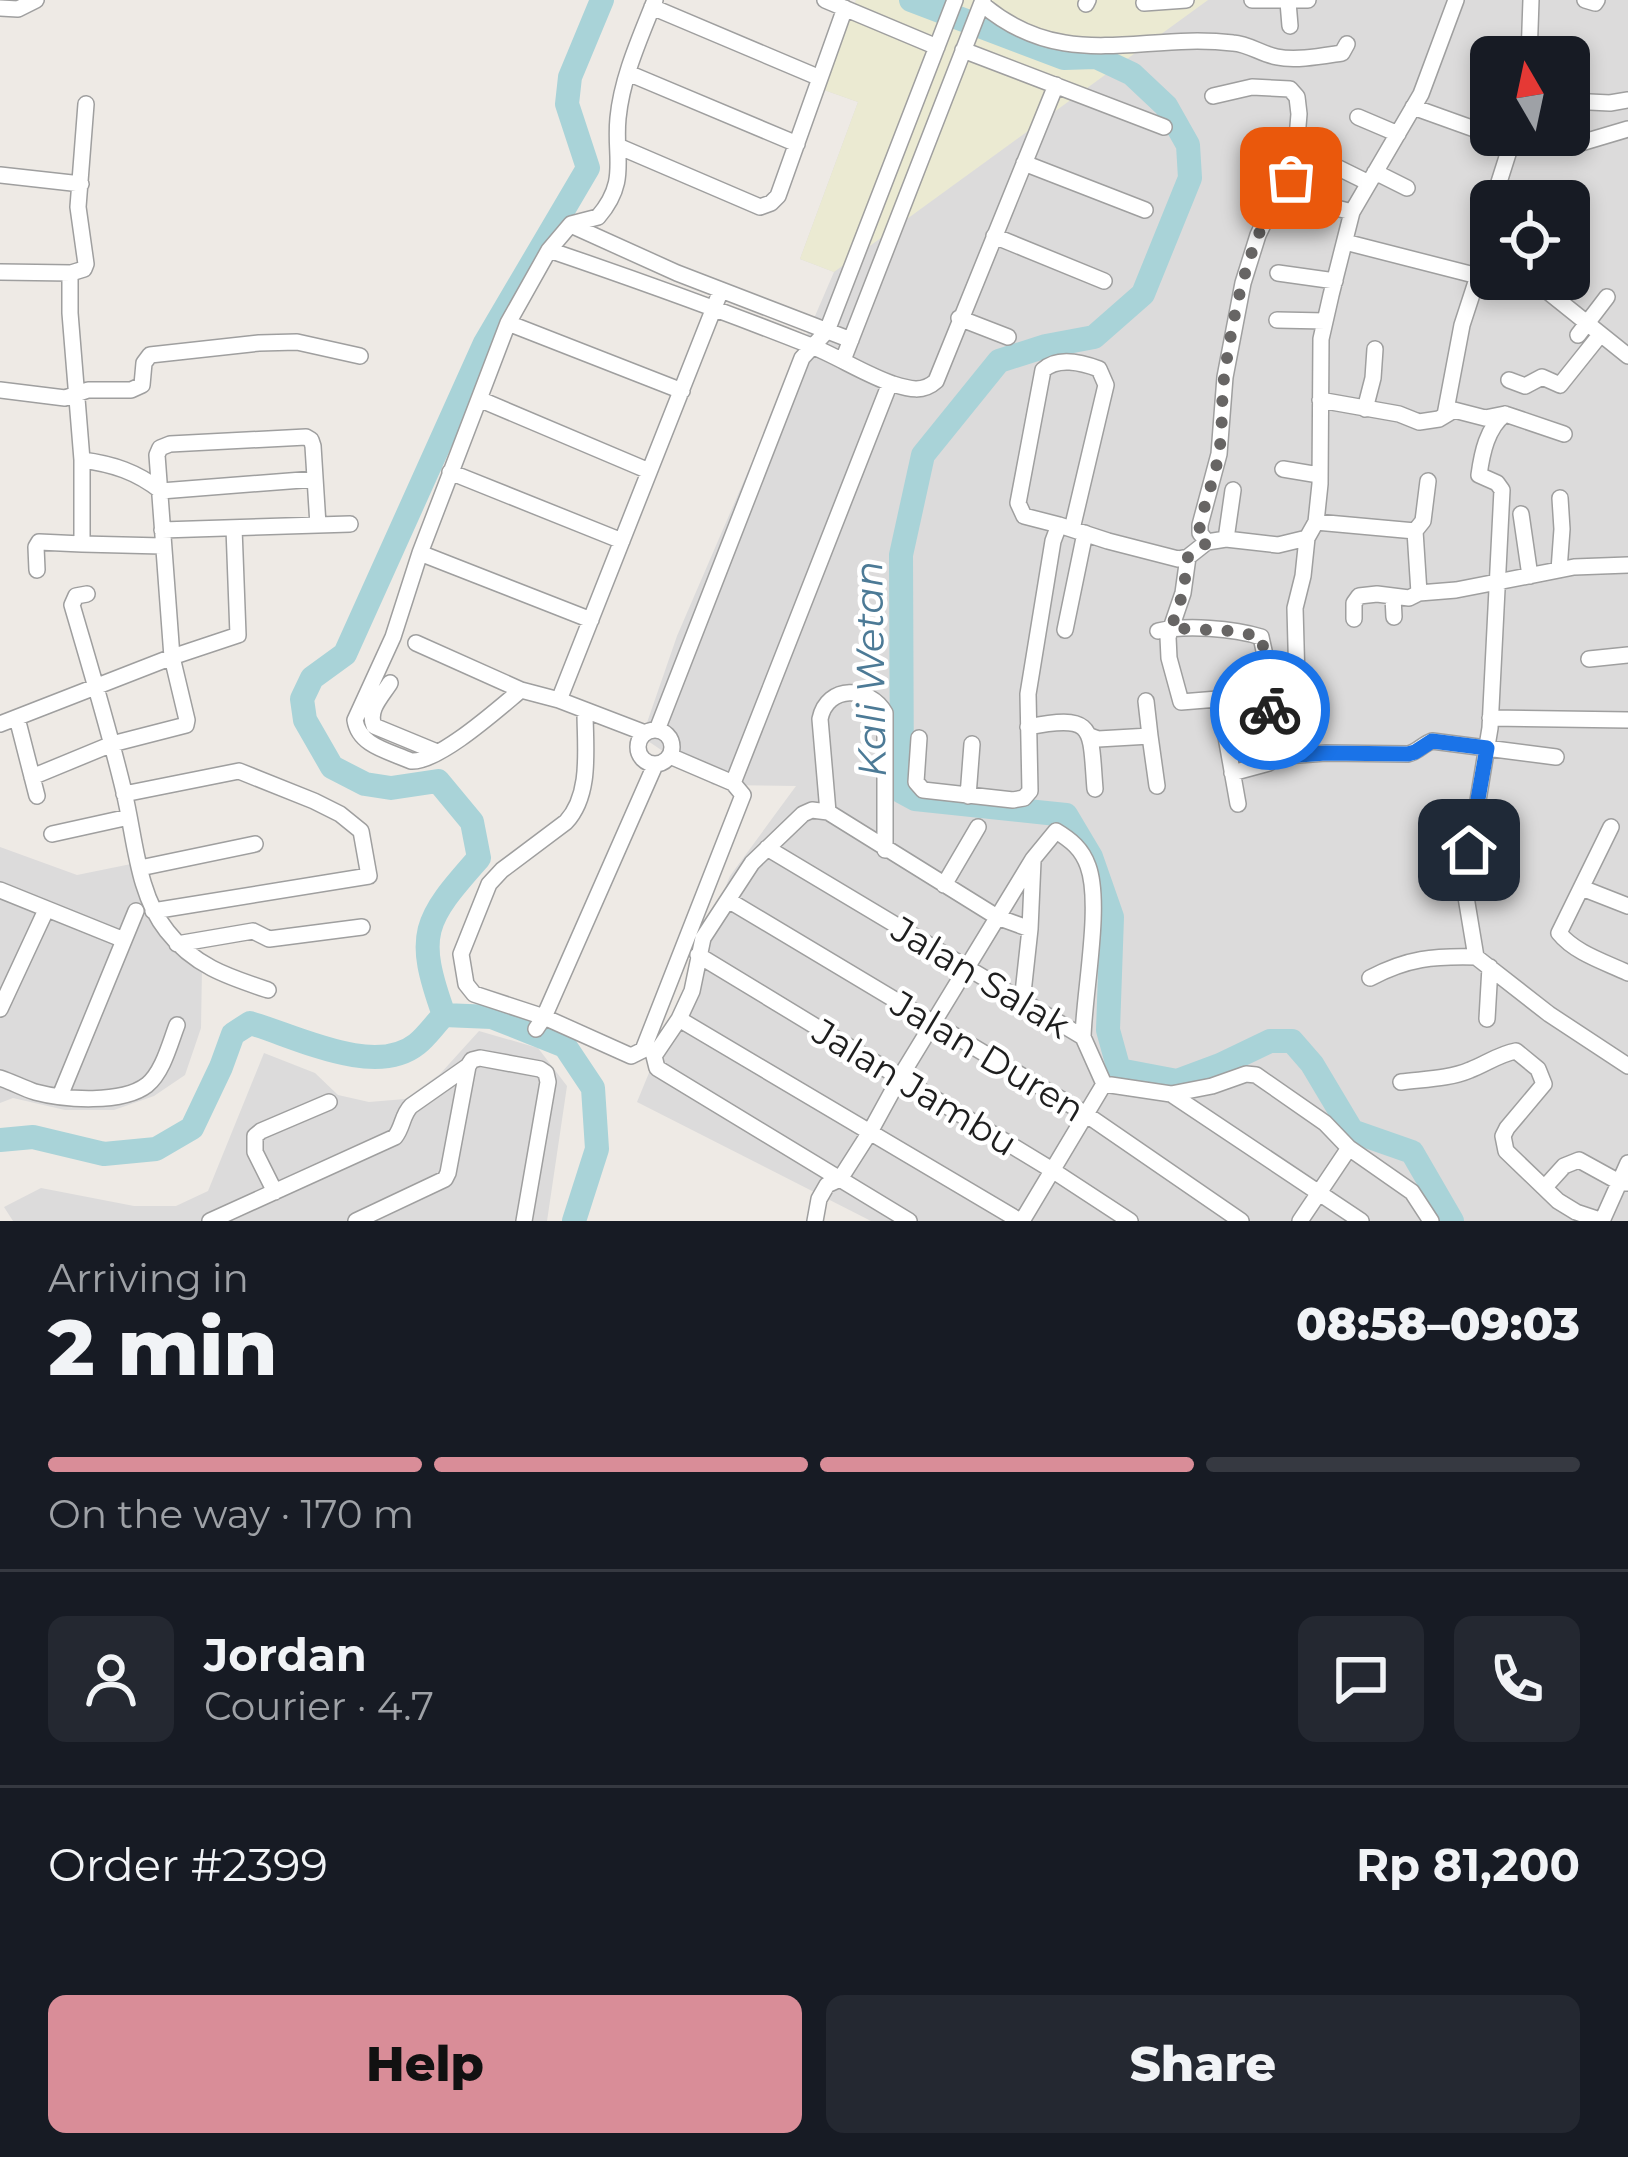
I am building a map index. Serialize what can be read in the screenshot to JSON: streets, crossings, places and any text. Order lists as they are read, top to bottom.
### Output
{
  "streets": {
    "street": ["Jalan Salak", "Jalan Duren", "Jalan Jambu"]
  },
  "water": ["Kali Wetan"],
  "north": "top",
  "page": {
    "heading": ["2 min", "Arriving in", "08:58–09:03"],
    "panel": [
      "Jordan",
      "Courier · 4.7",
      "Order #2399",
      "Rp 81,200"
    ],
    "bar": "On the way · 170 m",
    "buttons": ["Help", "Share"]
  }
}
